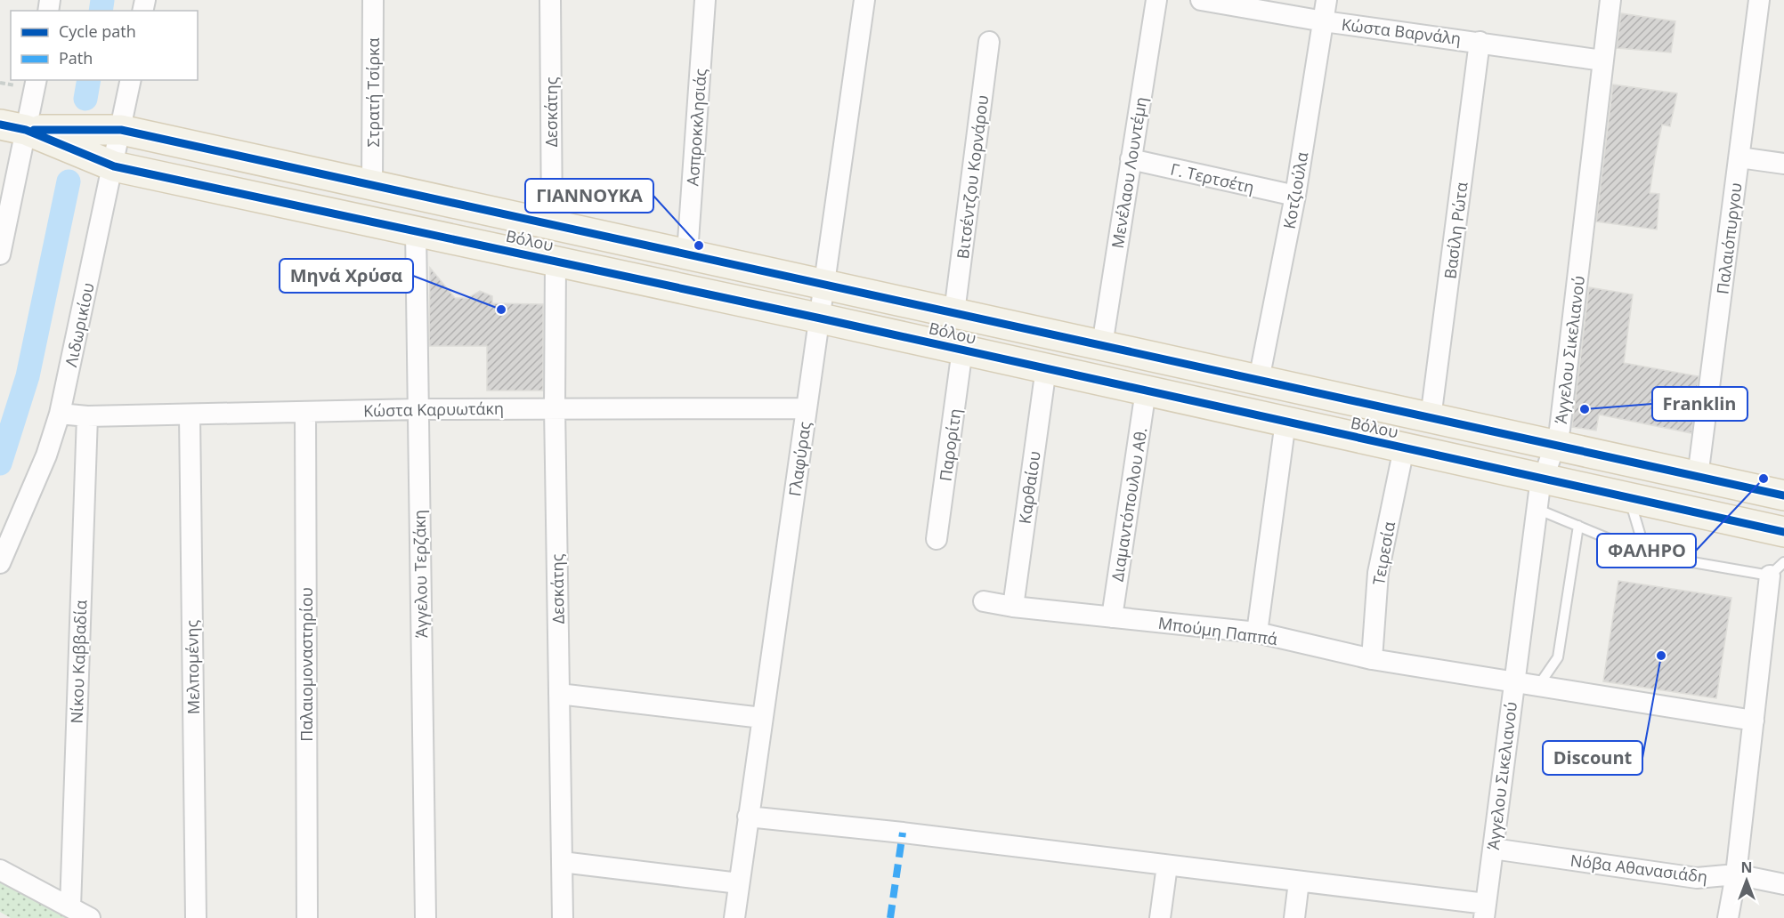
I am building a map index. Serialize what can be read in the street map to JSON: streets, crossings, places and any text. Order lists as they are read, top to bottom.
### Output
{
  "streets": {
    "main road": ["Βόλου"],
    "street": [
      "Κώστα Βαρνάλη",
      "Στρατή Τσίρκα",
      "Δεσκάτης",
      "Ασπροκκλησιάς",
      "Μενέλαου Λουντέμη",
      "Βιτσέντζου Κορνάρου",
      "Γ. Τερτσέτη",
      "Κοτζιούλα",
      "Βασίλη Ρώτα",
      "Παλαιόπυργου",
      "Λιδωρικίου",
      "Άγγελου Σικελιανού",
      "Κώστα Καρυωτάκη",
      "Παρορίτη",
      "Γλαφύρας",
      "Καρθαίου",
      "Διαμαντόπουλου Αθ.",
      "Τειρεσία",
      "Άγγελου Τερζάκη",
      "Μπούμη Παππά",
      "Νίκου Καββαδία",
      "Παλαιομοναστηρίου",
      "Μελπομένης",
      "Νόβα Αθανασιάδη"
    ]
  },
  "crossings": [
    ["Κώστα Βαρνάλη", "Κοτζιούλα"],
    ["Κώστα Βαρνάλη", "Βασίλη Ρώτα"],
    ["Κώστα Βαρνάλη", "Άγγελου Σικελιανού"],
    ["Στρατή Τσίρκα", "Βόλου"],
    ["Δεσκάτης", "Βόλου"],
    ["Δεσκάτης", "Κώστα Καρυωτάκη"],
    ["Ασπροκκλησιάς", "Βόλου"],
    ["Μενέλαου Λουντέμη", "Γ. Τερτσέτη"],
    ["Μενέλαου Λουντέμη", "Βόλου"],
    ["Βιτσέντζου Κορνάρου", "Βόλου"],
    ["Γ. Τερτσέτη", "Κοτζιούλα"],
    ["Κοτζιούλα", "Βόλου"],
    ["Βασίλη Ρώτα", "Βόλου"],
    ["Παλαιόπυργου", "Βόλου"],
    ["Βόλου", "Λιδωρικίου"],
    ["Βόλου", "Άγγελου Σικελιανού"],
    ["Βόλου", "Παρορίτη"],
    ["Βόλου", "Γλαφύρας"],
    ["Βόλου", "Καρθαίου"],
    ["Βόλου", "Διαμαντόπουλου Αθ."],
    ["Βόλου", "Τειρεσία"],
    ["Βόλου", "Άγγελου Τερζάκη"],
    ["Λιδωρικίου", "Κώστα Καρυωτάκη"],
    ["Άγγελου Σικελιανού", "Μπούμη Παππά"],
    ["Άγγελου Σικελιανού", "Νόβα Αθανασιάδη"],
    ["Κώστα Καρυωτάκη", "Γλαφύρας"],
    ["Κώστα Καρυωτάκη", "Άγγελου Τερζάκη"],
    ["Κώστα Καρυωτάκη", "Νίκου Καββαδία"],
    ["Κώστα Καρυωτάκη", "Παλαιομοναστηρίου"],
    ["Κώστα Καρυωτάκη", "Μελπομένης"],
    ["Καρθαίου", "Μπούμη Παππά"],
    ["Διαμαντόπουλου Αθ.", "Μπούμη Παππά"],
    ["Τειρεσία", "Μπούμη Παππά"]
  ],
  "places": [
    "ΓΙΑΝΝΟΥΚΑ",
    "Μηνά Χρύσα",
    "Franklin",
    "ΦΑΛΗΡΟ",
    "Discount"
  ],
  "legend": ["Cycle path", "Path"],
  "north": "top"
}
